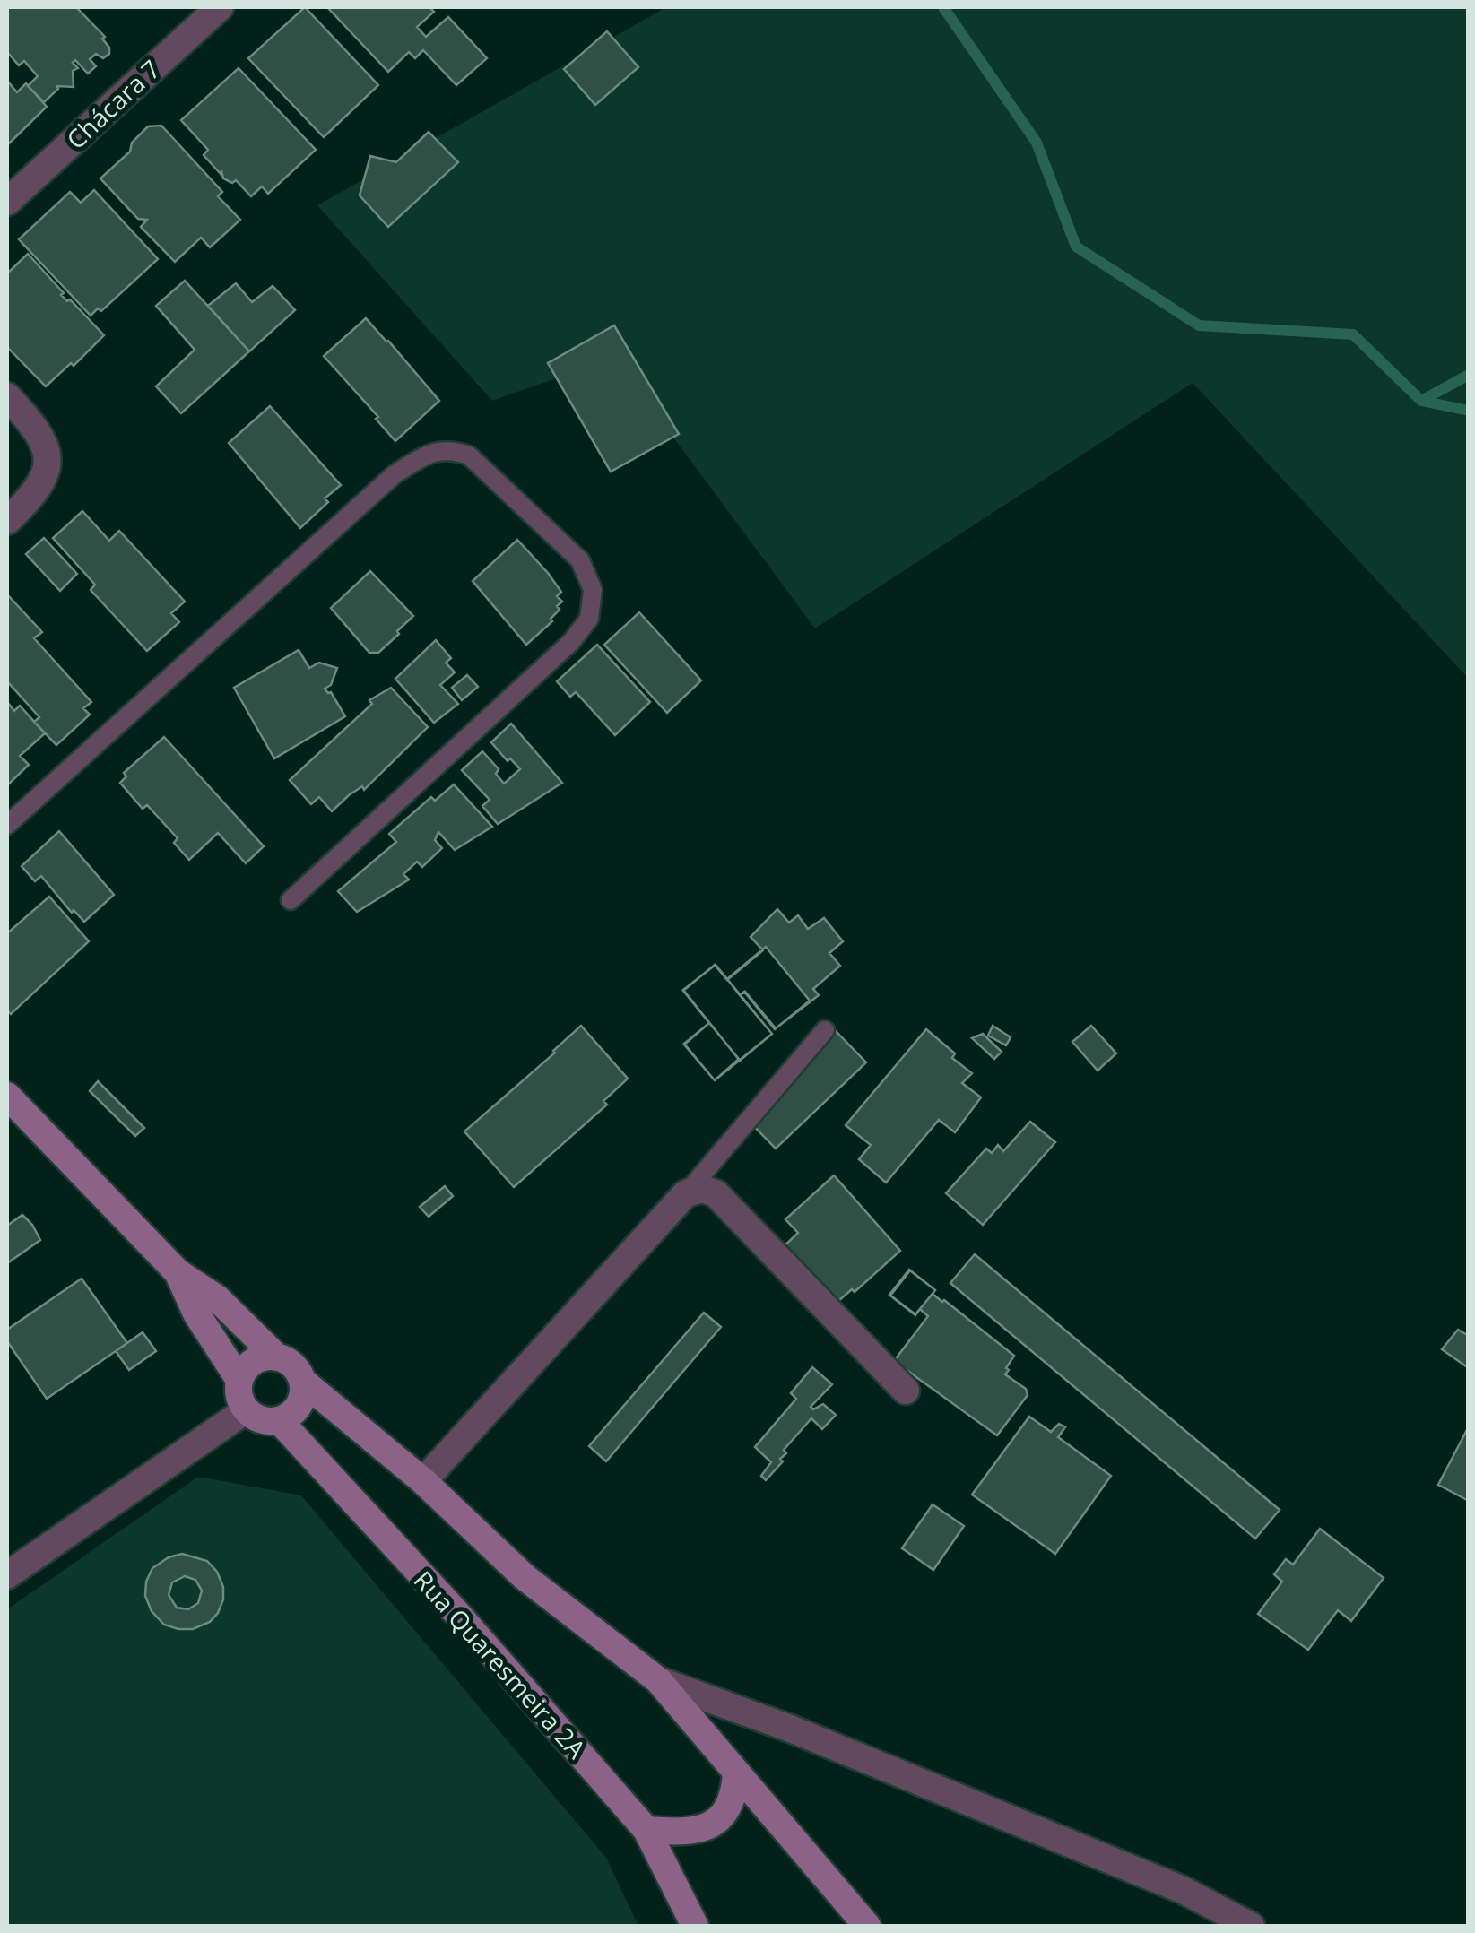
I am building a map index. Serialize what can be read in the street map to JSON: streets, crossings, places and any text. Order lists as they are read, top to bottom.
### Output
{
  "streets": {
    "main road": ["Rua Quaresmeira 2A"],
    "street": ["Chácara 7"]
  }
}
